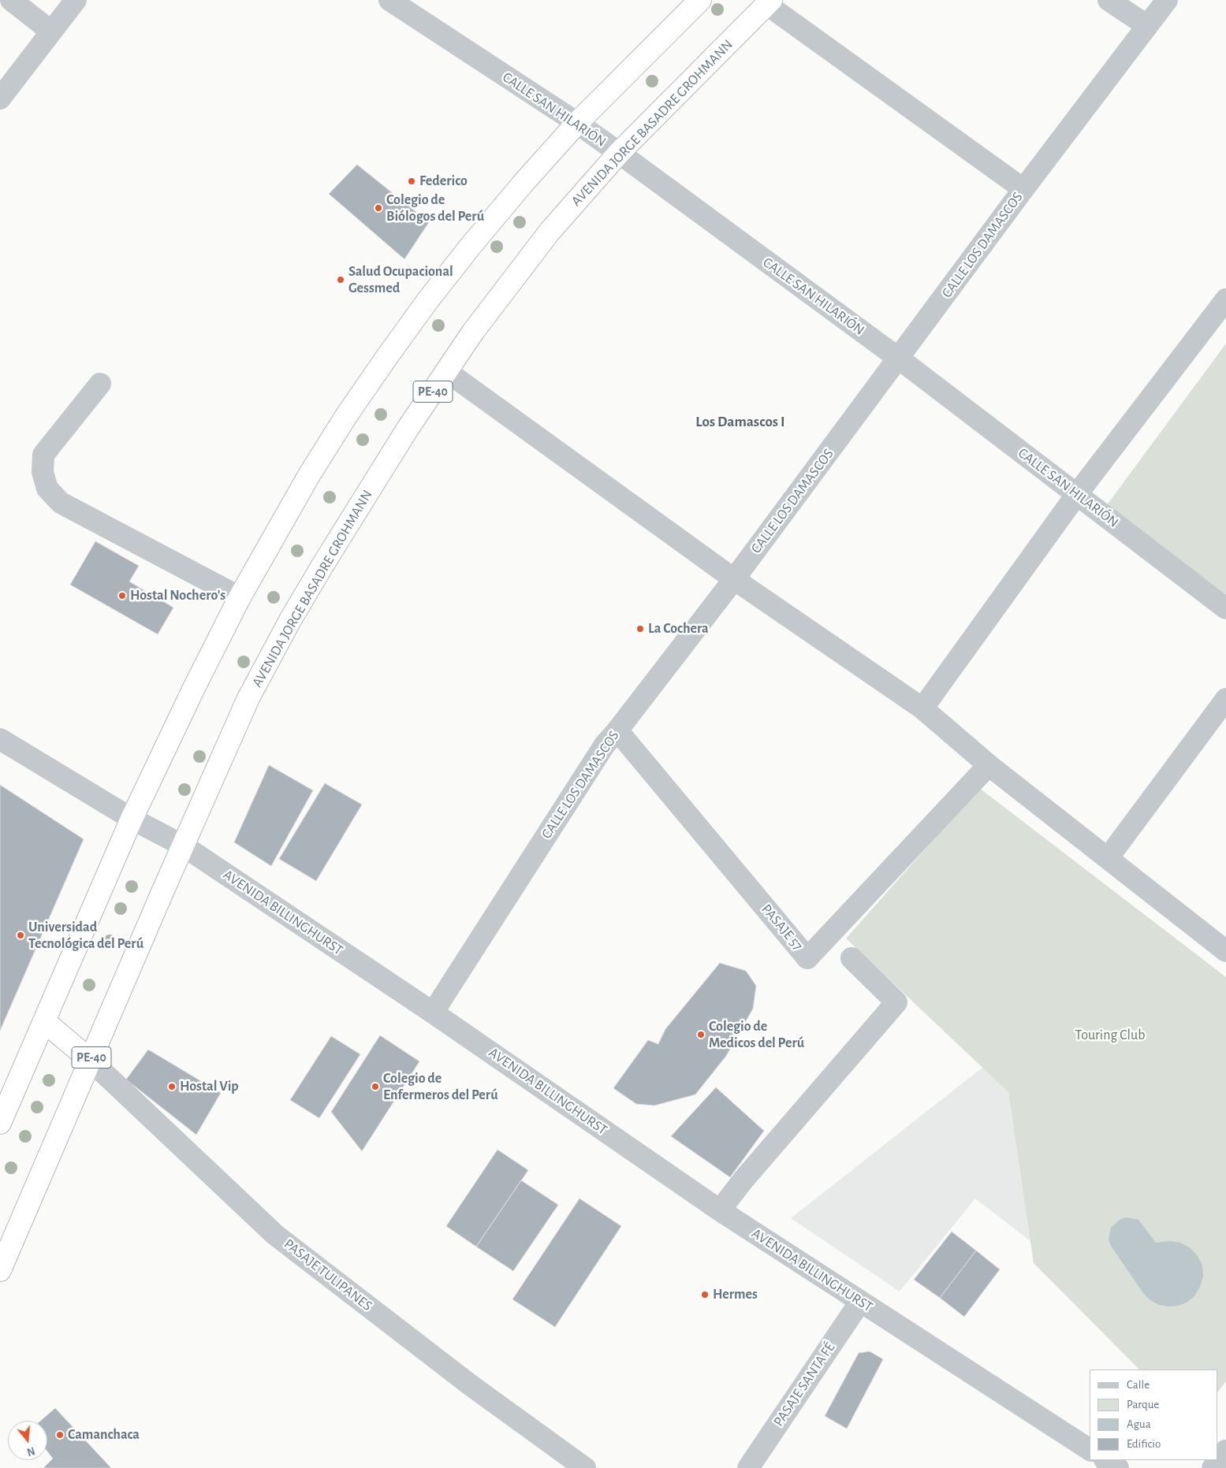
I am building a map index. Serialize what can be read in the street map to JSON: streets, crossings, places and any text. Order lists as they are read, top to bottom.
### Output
{
  "streets": {
    "highway": ["AVENIDA JORGE BASADRE GROHMANN", "PE-40"],
    "street": [
      "CALLE SAN HILARIÓN",
      "CALLE LOS DAMASCOS",
      "AVENIDA BILLINGHURST",
      "PASAJE 57",
      "PASAJE TULIPANES",
      "PASAJE SANTA FÉ"
    ]
  },
  "crossings": [
    ["CALLE SAN HILARIÓN", "AVENIDA JORGE BASADRE GROHMANN"],
    ["CALLE SAN HILARIÓN", "CALLE LOS DAMASCOS"],
    ["AVENIDA JORGE BASADRE GROHMANN", "AVENIDA BILLINGHURST"],
    ["AVENIDA JORGE BASADRE GROHMANN", "PASAJE TULIPANES"],
    ["CALLE LOS DAMASCOS", "AVENIDA BILLINGHURST"],
    ["CALLE LOS DAMASCOS", "PASAJE 57"],
    ["AVENIDA BILLINGHURST", "PASAJE SANTA FÉ"]
  ],
  "districts": ["Los Damascos I"],
  "parks": ["Touring Club"],
  "places": [
    "Federico",
    "Colegio de Biólogos del Perú",
    "Salud Ocupacional Gessmed",
    "Hostal Nochero's",
    "La Cochera",
    "Universidad Tecnológica del Perú",
    "Colegio de Medicos del Perú",
    "Hostal Vip",
    "Colegio de Enfermeros del Perú",
    "Hermes",
    "Camanchaca"
  ],
  "legend": [
    "Calle",
    "Parque",
    "Agua",
    "Edificio"
  ],
  "north": "bottom"
}
